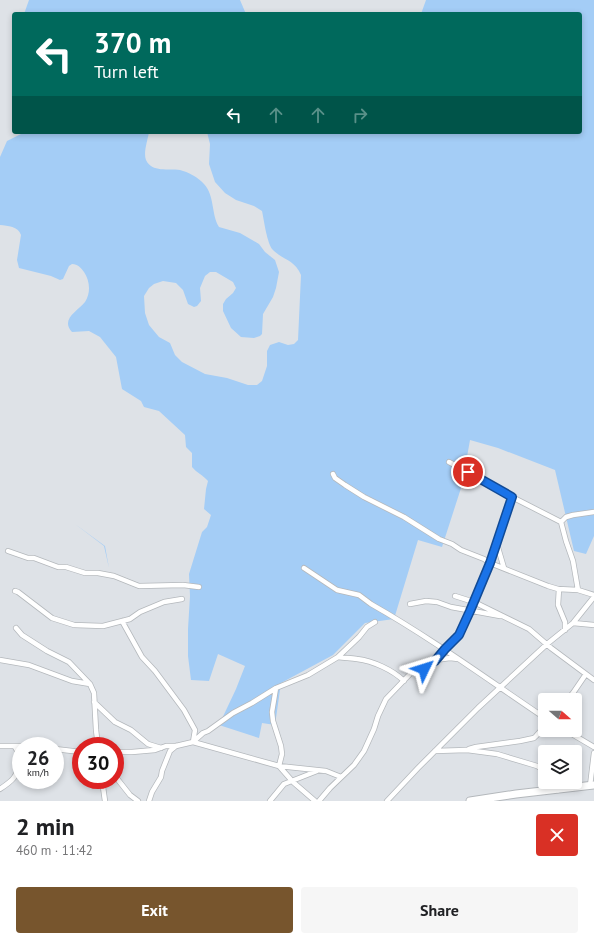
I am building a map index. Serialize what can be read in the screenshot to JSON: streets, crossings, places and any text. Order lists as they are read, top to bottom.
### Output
{
  "north": "right",
  "page": {
    "turn": ["370 m", "Turn left"],
    "speed": "26 km/h",
    "limit": "30",
    "heading": ["2 min", "460 m · 11:42"],
    "buttons": ["Exit", "Share"]
  }
}
